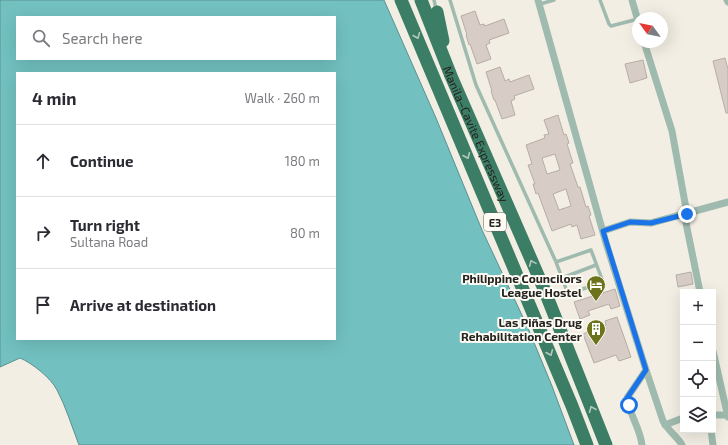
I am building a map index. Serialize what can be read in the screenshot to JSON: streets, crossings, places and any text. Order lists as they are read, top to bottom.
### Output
{
  "streets": {
    "highway": ["Manila–Cavite Expressway", "E3"]
  },
  "places": {
    "hotel": ["Philippine Councilors League Hostel"],
    "building": ["Las Piñas Drug Rehabilitation Center"]
  },
  "north": "top left",
  "page": {
    "search": "Search here",
    "heading": ["4 min", "Walk · 260 m"],
    "list": [
      ["Continue", "180 m"],
      ["Turn right", "Sultana Road", "80 m"],
      "Arrive at destination"
    ],
    "map_buttons": ["+", "−"]
  }
}
